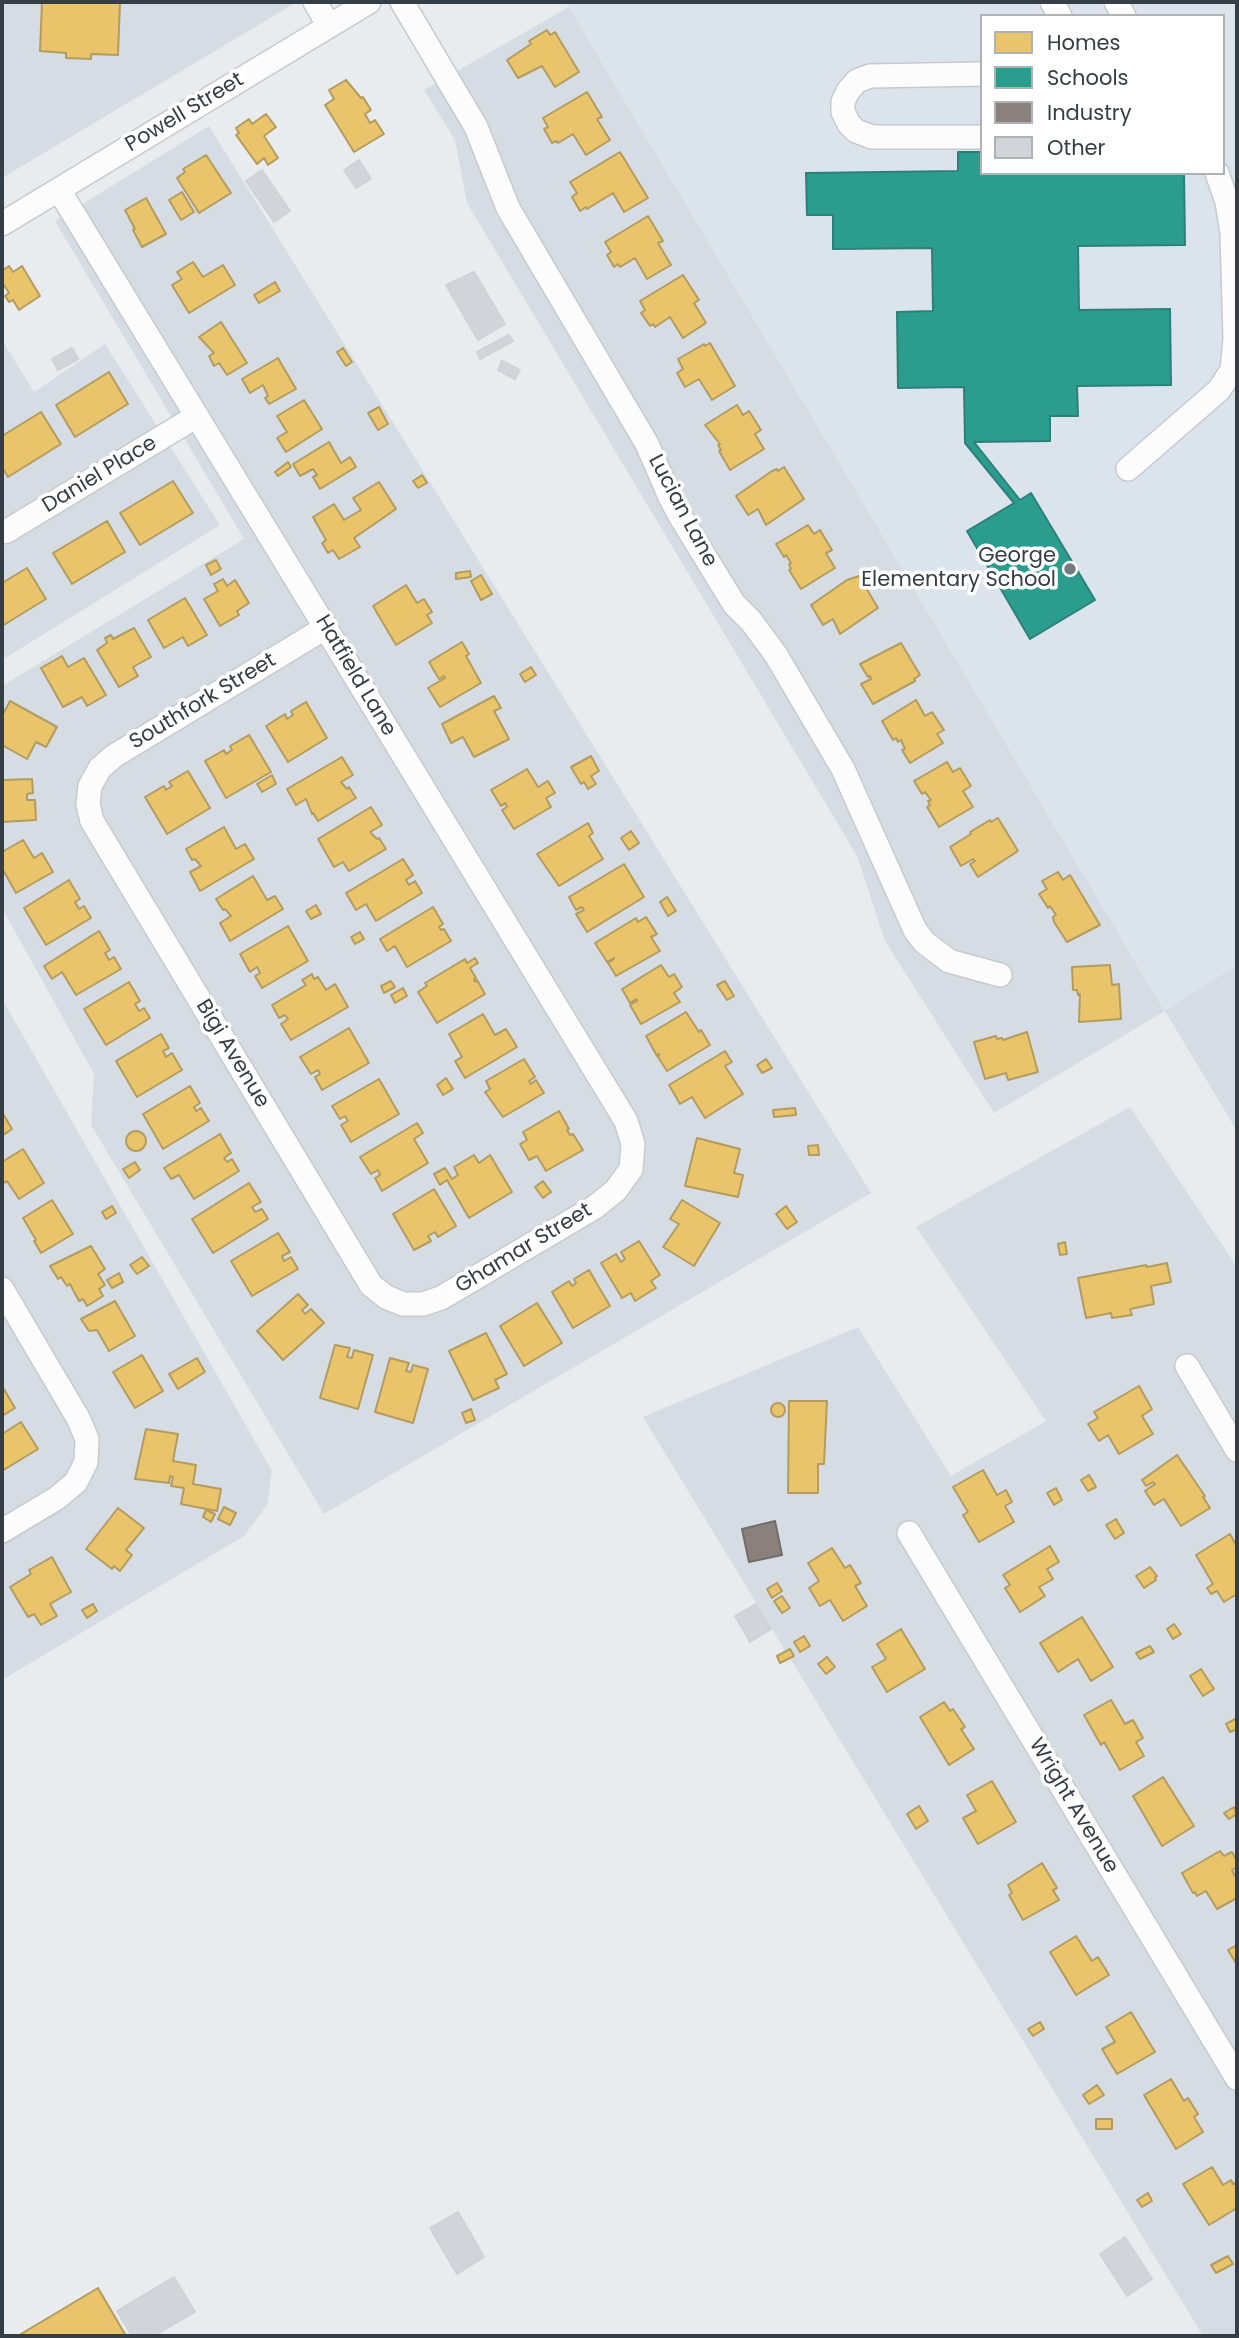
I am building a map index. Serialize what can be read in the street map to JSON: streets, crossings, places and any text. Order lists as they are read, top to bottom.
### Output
{
  "streets": {
    "street": [
      "Powell Street",
      "Daniel Place",
      "Lucian Lane",
      "Hatfield Lane",
      "Southfork Street",
      "Bigi Avenue",
      "Ghamar Street",
      "Wright Avenue"
    ]
  },
  "crossings": [
    ["Powell Street", "Hatfield Lane"],
    ["Daniel Place", "Hatfield Lane"],
    ["Hatfield Lane", "Southfork Street"],
    ["Hatfield Lane", "Ghamar Street"],
    ["Southfork Street", "Bigi Avenue"],
    ["Bigi Avenue", "Ghamar Street"]
  ],
  "places": ["George Elementary School"],
  "legend": [
    "Homes",
    "Schools",
    "Industry",
    "Other"
  ]
}
